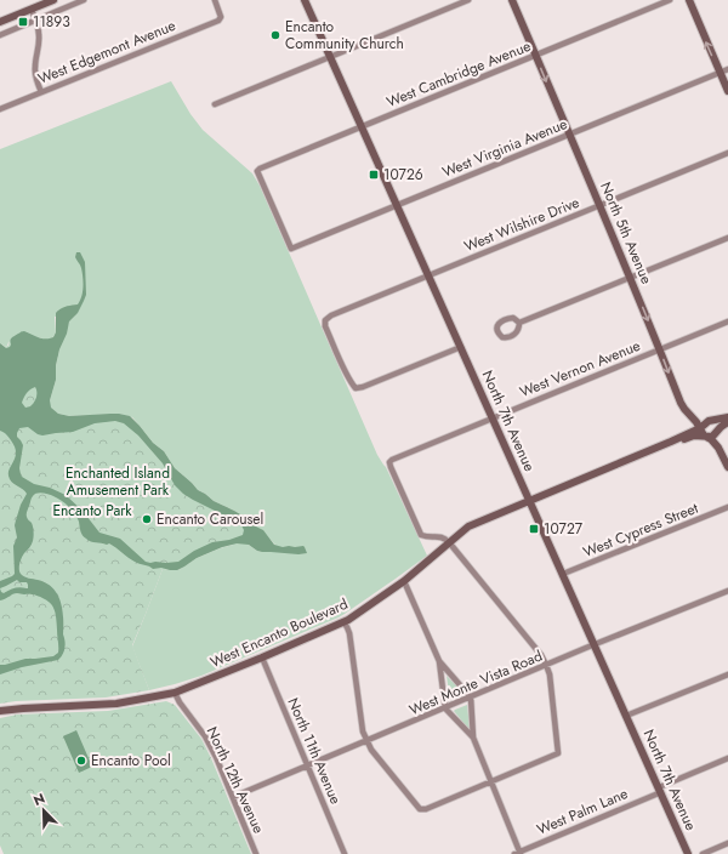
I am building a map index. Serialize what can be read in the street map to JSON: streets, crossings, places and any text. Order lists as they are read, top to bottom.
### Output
{
  "streets": {
    "street": [
      "West Edgemont Avenue",
      "West Cambridge Avenue",
      "West Virginia Avenue",
      "West Wilshire Drive",
      "North 5th Avenue",
      "West Vernon Avenue",
      "North 7th Avenue",
      "West Cypress Street",
      "West Encanto Boulevard",
      "West Monte Vista Road",
      "North 11th Avenue",
      "North 12th Avenue",
      "West Palm Lane"
    ]
  },
  "crossings": [
    ["West Cambridge Avenue", "West Virginia Avenue"],
    ["West Cambridge Avenue", "North 5th Avenue"],
    ["West Cambridge Avenue", "North 7th Avenue"],
    ["West Virginia Avenue", "North 5th Avenue"],
    ["West Virginia Avenue", "North 7th Avenue"],
    ["West Wilshire Drive", "North 5th Avenue"],
    ["West Wilshire Drive", "North 7th Avenue"],
    ["North 5th Avenue", "West Vernon Avenue"],
    ["North 5th Avenue", "West Encanto Boulevard"],
    ["West Vernon Avenue", "North 7th Avenue"],
    ["West Vernon Avenue", "West Encanto Boulevard"],
    ["North 7th Avenue", "West Cypress Street"],
    ["North 7th Avenue", "West Encanto Boulevard"],
    ["North 7th Avenue", "West Monte Vista Road"],
    ["North 7th Avenue", "West Palm Lane"],
    ["West Encanto Boulevard", "North 11th Avenue"],
    ["West Encanto Boulevard", "North 12th Avenue"],
    ["West Monte Vista Road", "North 11th Avenue"],
    ["West Monte Vista Road", "North 12th Avenue"]
  ],
  "one_way": ["North 5th Avenue"],
  "parks": ["Enchanted Island Amusement Park", "Encanto Park"],
  "places": {
    "transit": ["11893", "10726", "10727"],
    "other": ["Encanto Community Church", "Encanto Carousel", "Encanto Pool"]
  },
  "north": "top left"
}
